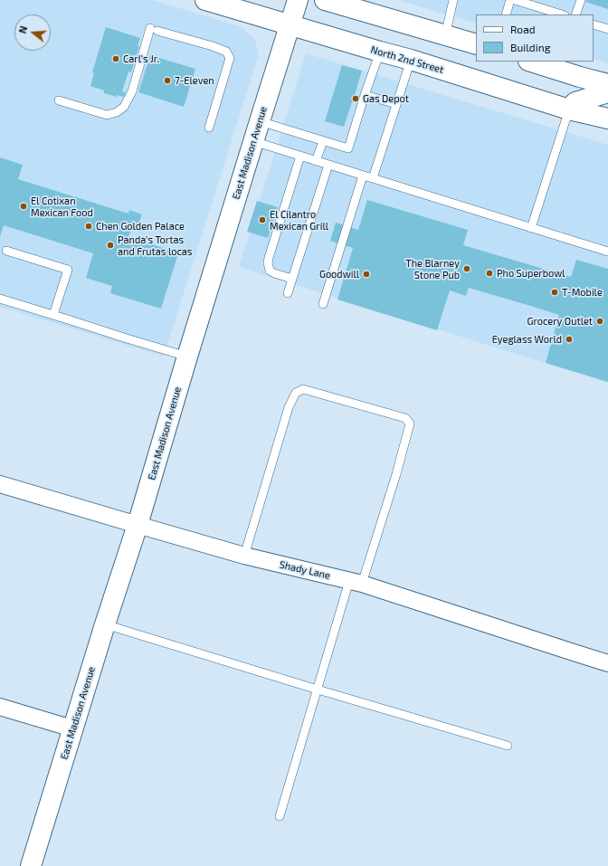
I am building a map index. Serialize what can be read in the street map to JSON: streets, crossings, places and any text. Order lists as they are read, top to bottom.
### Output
{
  "streets": {
    "street": ["North 2nd Street", "East Madison Avenue", "Shady Lane"]
  },
  "crossings": [
    ["North 2nd Street", "East Madison Avenue"],
    ["East Madison Avenue", "Shady Lane"]
  ],
  "places": [
    "Carl's Jr.",
    "7-Eleven",
    "Gas Depot",
    "El Cotixan Mexican Food",
    "El Cilantro Mexican Grill",
    "Chen Golden Palace",
    "Panda's Tortas and Frutas locas",
    "The Blarney Stone Pub",
    "Pho Superbowl",
    "Goodwill",
    "T-Mobile",
    "Grocery Outlet",
    "Eyeglass World"
  ],
  "legend": ["Road", "Building"],
  "north": "left"
}
